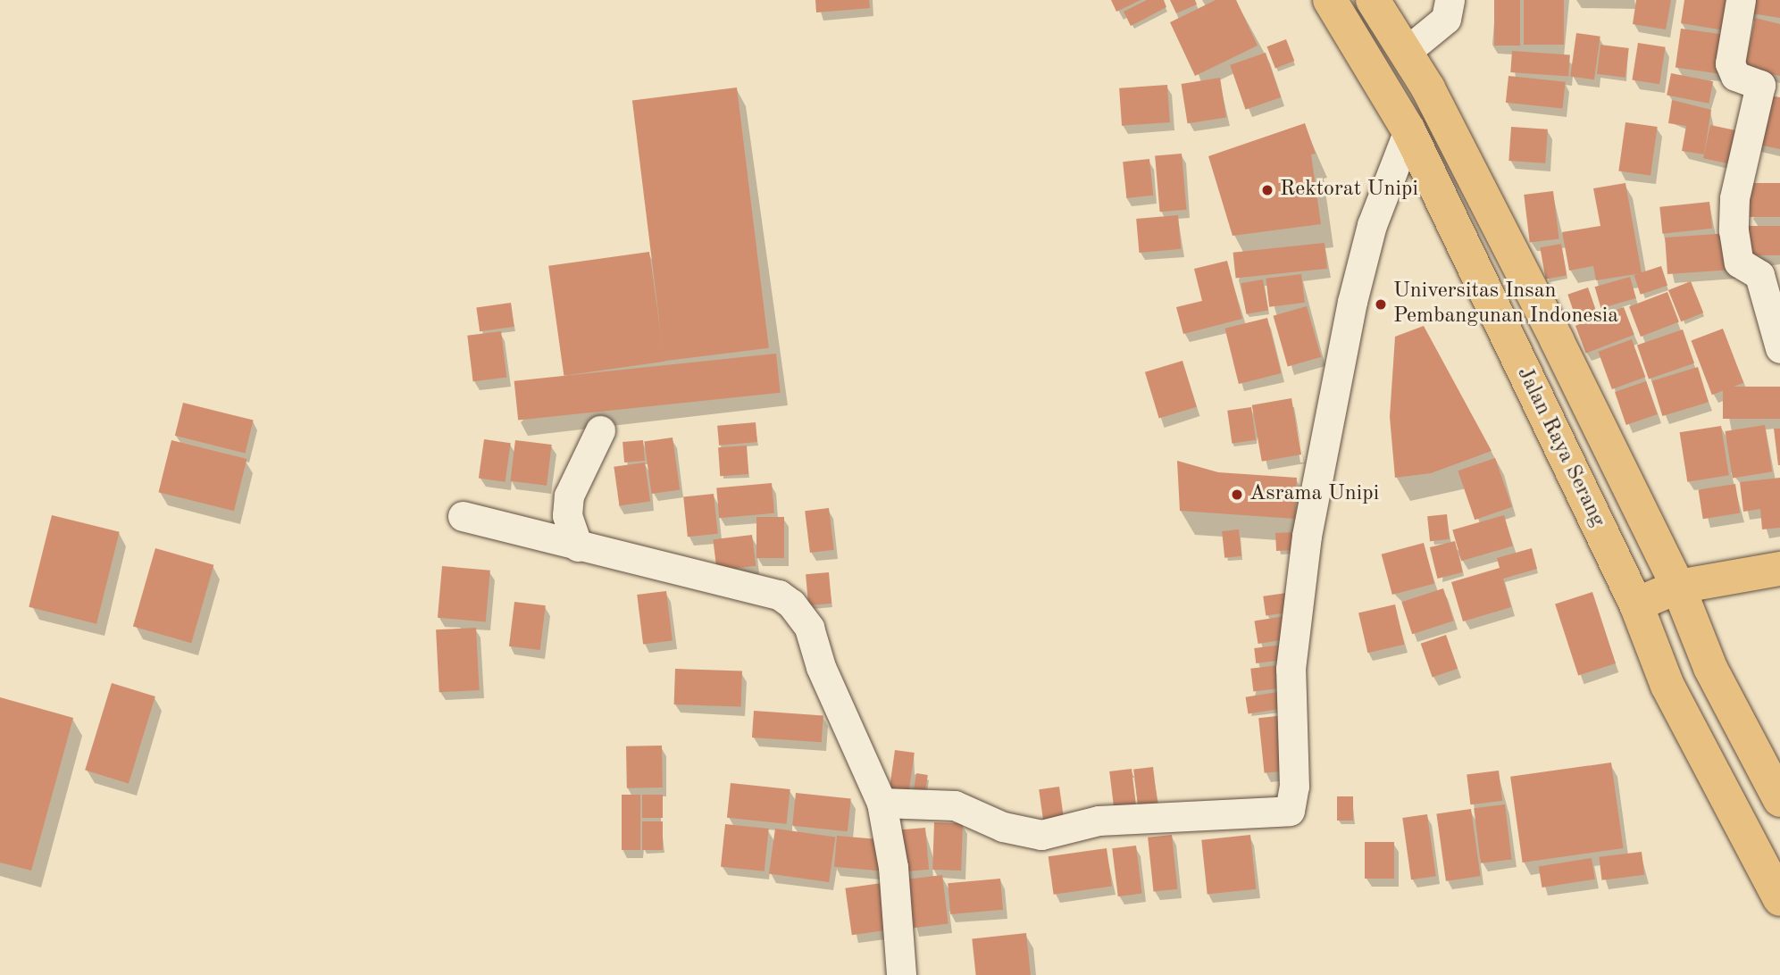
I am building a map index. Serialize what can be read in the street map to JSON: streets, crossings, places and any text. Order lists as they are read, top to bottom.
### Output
{
  "streets": {
    "main road": ["Jalan Raya Serang"]
  },
  "places": ["Rektorat Unipi", "Universitas Insan Pembangunan Indonesia", "Asrama Unipi"]
}
